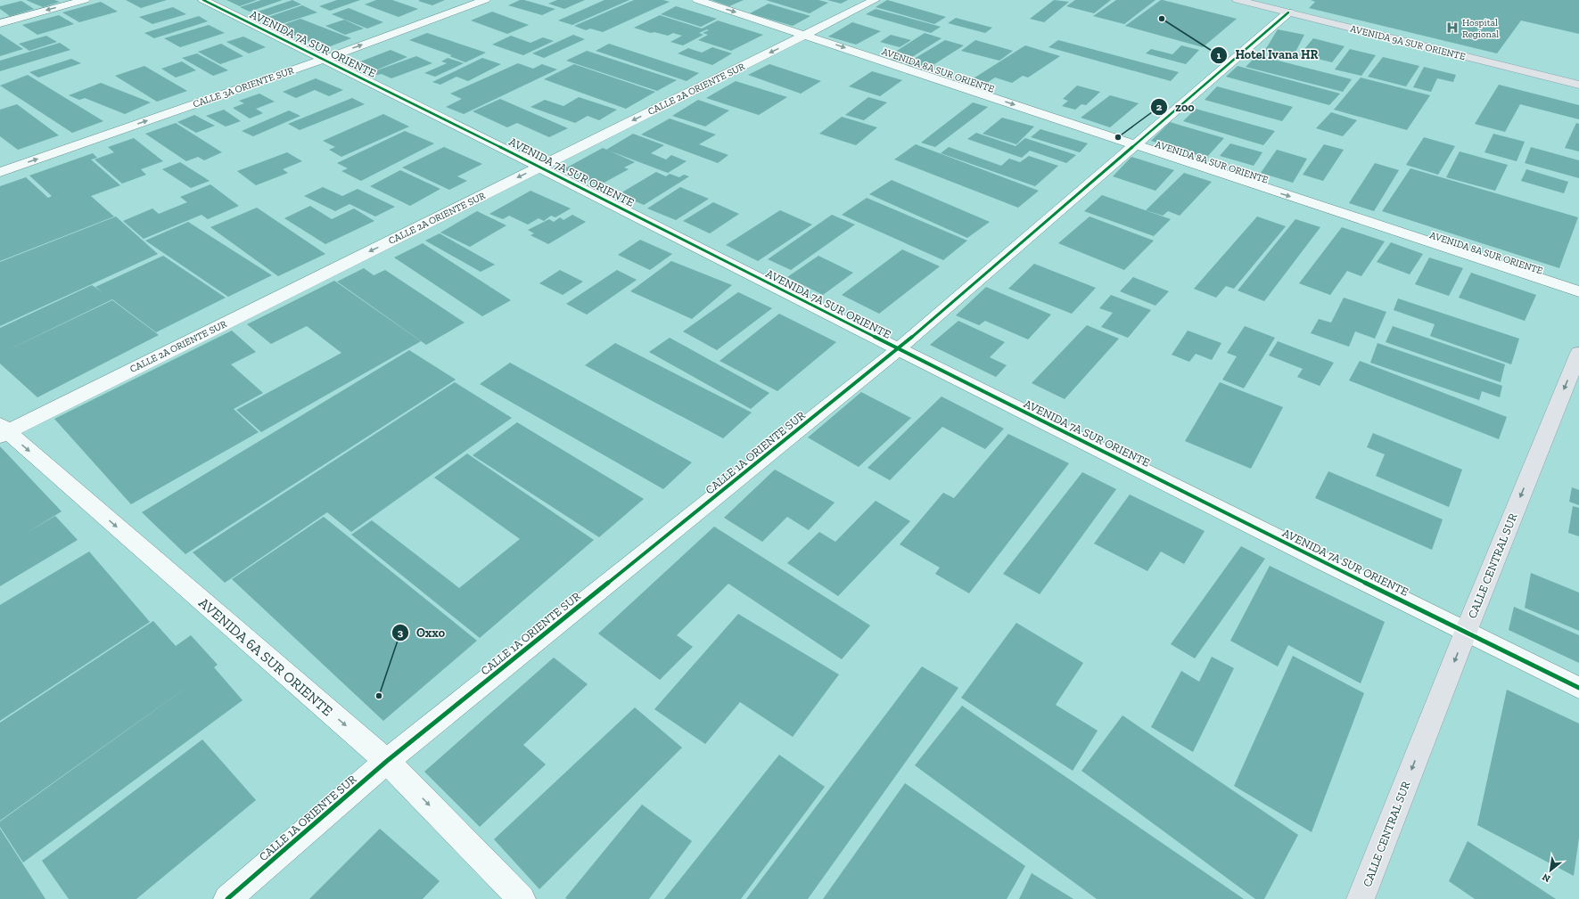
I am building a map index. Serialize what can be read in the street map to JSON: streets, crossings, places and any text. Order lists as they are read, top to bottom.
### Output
{
  "streets": {
    "main road": ["AVENIDA 9A SUR ORIENTE", "CALLE CENTRAL SUR"],
    "street": [
      "AVENIDA 7A SUR ORIENTE",
      "AVENIDA 8A SUR ORIENTE",
      "CALLE 3A ORIENTE SUR",
      "CALLE 2A ORIENTE SUR",
      "CALLE 1A ORIENTE SUR",
      "AVENIDA 6A SUR ORIENTE"
    ]
  },
  "crossings": [
    ["AVENIDA 9A SUR ORIENTE", "CALLE 1A ORIENTE SUR"],
    ["AVENIDA 7A SUR ORIENTE", "CALLE 3A ORIENTE SUR"],
    ["AVENIDA 7A SUR ORIENTE", "CALLE 2A ORIENTE SUR"],
    ["AVENIDA 7A SUR ORIENTE", "CALLE 1A ORIENTE SUR"],
    ["AVENIDA 7A SUR ORIENTE", "CALLE CENTRAL SUR"],
    ["AVENIDA 8A SUR ORIENTE", "CALLE 2A ORIENTE SUR"],
    ["AVENIDA 8A SUR ORIENTE", "CALLE 1A ORIENTE SUR"],
    ["CALLE 2A ORIENTE SUR", "AVENIDA 6A SUR ORIENTE"],
    ["CALLE 1A ORIENTE SUR", "AVENIDA 6A SUR ORIENTE"]
  ],
  "one_way": [
    "AVENIDA 8A SUR ORIENTE",
    "CALLE 3A ORIENTE SUR",
    "CALLE 2A ORIENTE SUR",
    "CALLE CENTRAL SUR",
    "AVENIDA 6A SUR ORIENTE"
  ],
  "places": {
    "other": ["Hotel Ivana HR", "zoo", "Oxxo"],
    "hospital": ["Hospital Regional"]
  },
  "north": "bottom left"
}
